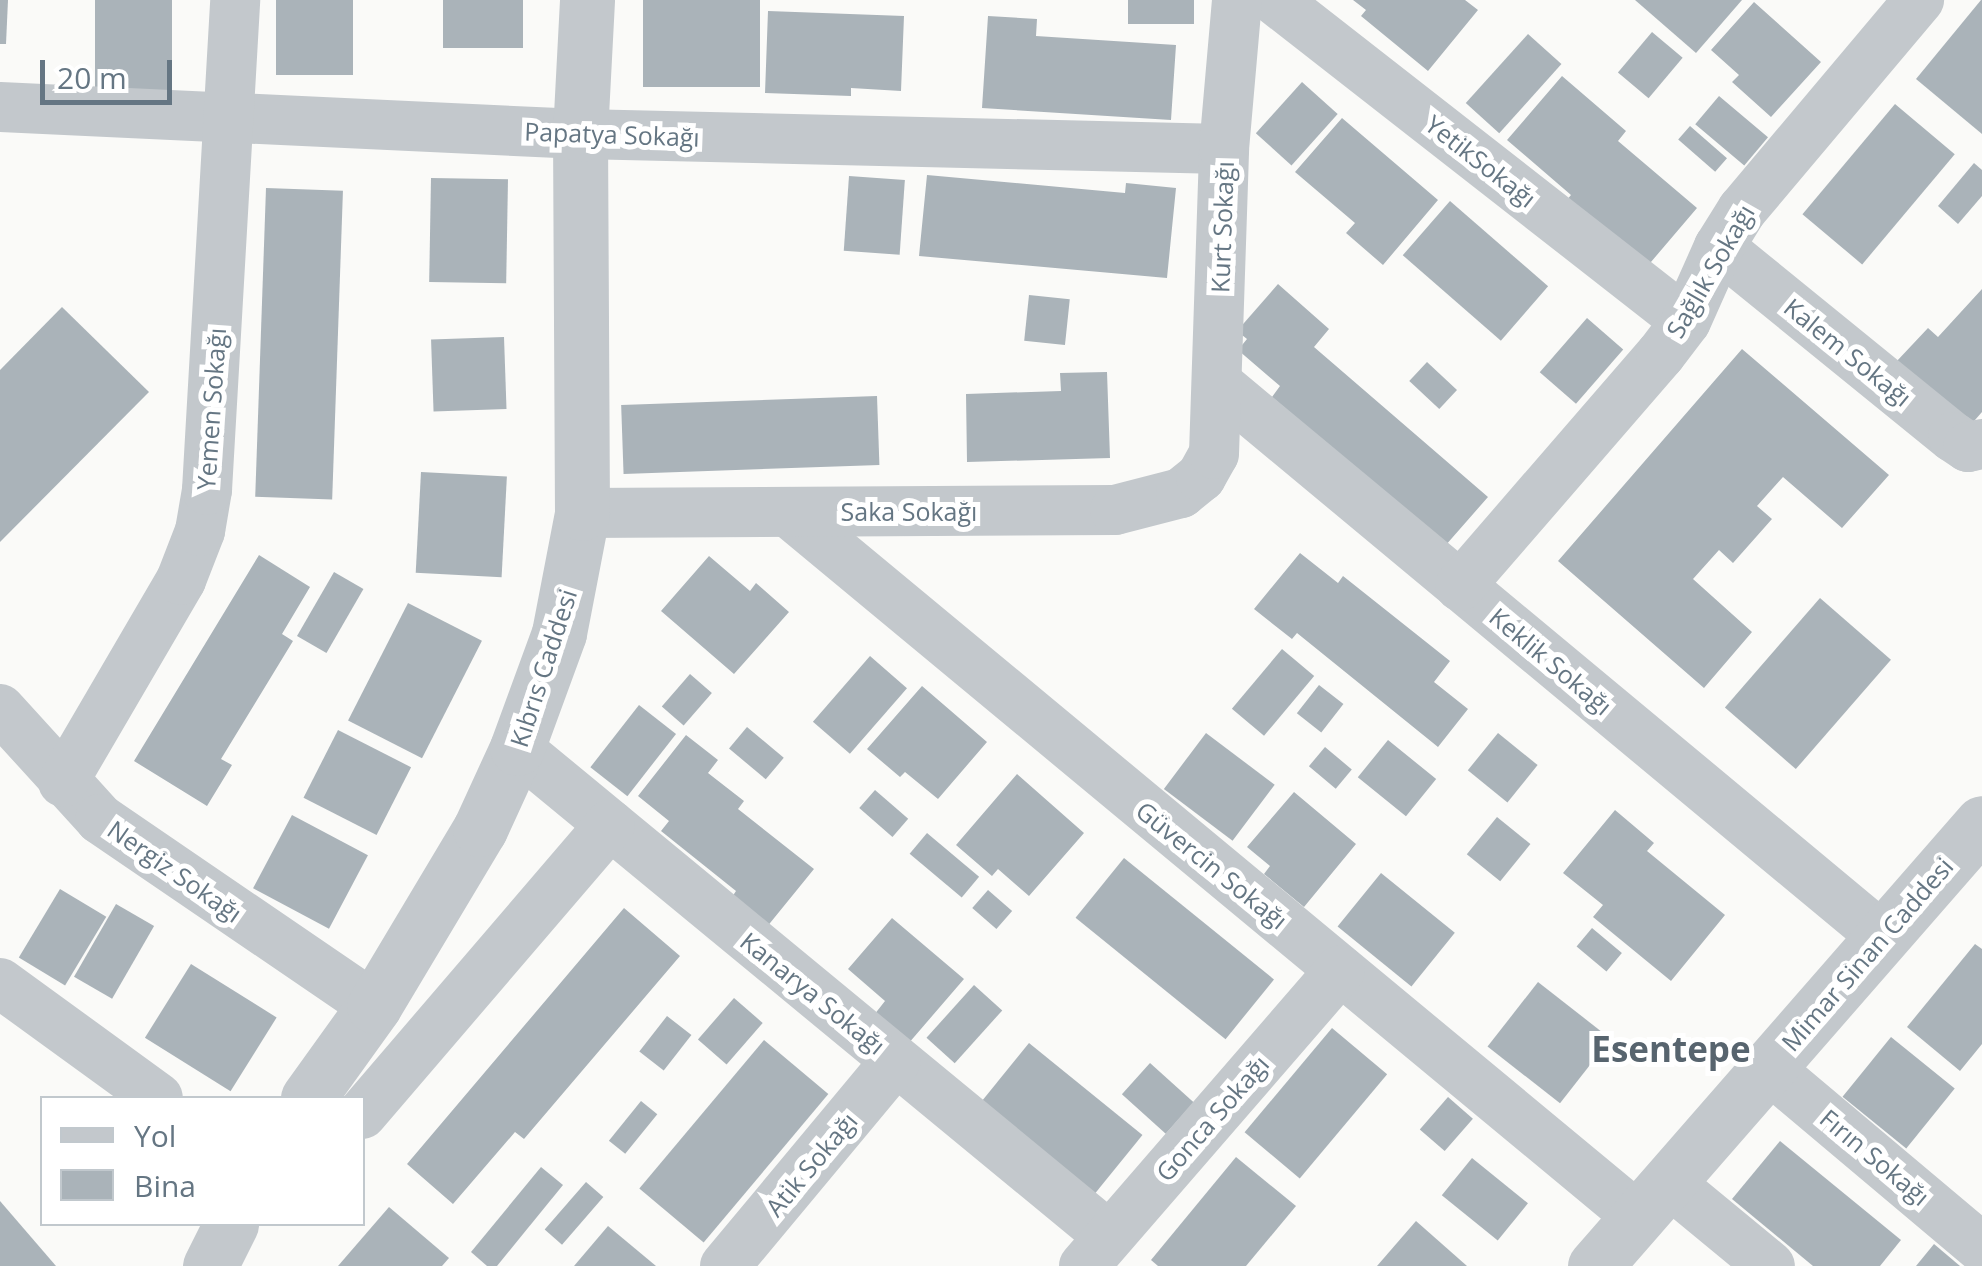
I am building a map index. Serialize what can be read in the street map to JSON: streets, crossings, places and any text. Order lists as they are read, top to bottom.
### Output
{
  "streets": {
    "street": [
      "Papatya Sokağı",
      "YetikSokağı",
      "Kurt Sokağı",
      "Sağlık Sokağı",
      "Kalem Sokağı",
      "Yemen Sokağı",
      "Saka Sokağı",
      "Keklik Sokağı",
      "Kıbrıs Caddesi",
      "Güvercin Sokağı",
      "Nergiz Sokağı",
      "Mimar Sinan Caddesi",
      "Kanarya Sokağı",
      "Gonca Sokağı",
      "Fırın Sokağı",
      "Atik Sokağı"
    ]
  },
  "crossings": [
    ["Papatya Sokağı", "Kurt Sokağı"],
    ["Papatya Sokağı", "Yemen Sokağı"],
    ["Papatya Sokağı", "Kıbrıs Caddesi"],
    ["YetikSokağı", "Sağlık Sokağı"],
    ["Kurt Sokağı", "Saka Sokağı"],
    ["Kurt Sokağı", "Keklik Sokağı"],
    ["Sağlık Sokağı", "Kalem Sokağı"],
    ["Sağlık Sokağı", "Keklik Sokağı"],
    ["Yemen Sokağı", "Nergiz Sokağı"],
    ["Saka Sokağı", "Kıbrıs Caddesi"],
    ["Saka Sokağı", "Güvercin Sokağı"],
    ["Keklik Sokağı", "Mimar Sinan Caddesi"],
    ["Kıbrıs Caddesi", "Nergiz Sokağı"],
    ["Kıbrıs Caddesi", "Kanarya Sokağı"],
    ["Güvercin Sokağı", "Mimar Sinan Caddesi"],
    ["Güvercin Sokağı", "Gonca Sokağı"],
    ["Mimar Sinan Caddesi", "Fırın Sokağı"],
    ["Kanarya Sokağı", "Gonca Sokağı"],
    ["Kanarya Sokağı", "Atik Sokağı"]
  ],
  "districts": ["Esentepe"],
  "legend": ["Yol", "Bina"],
  "scale_bar": "20 m"
}
